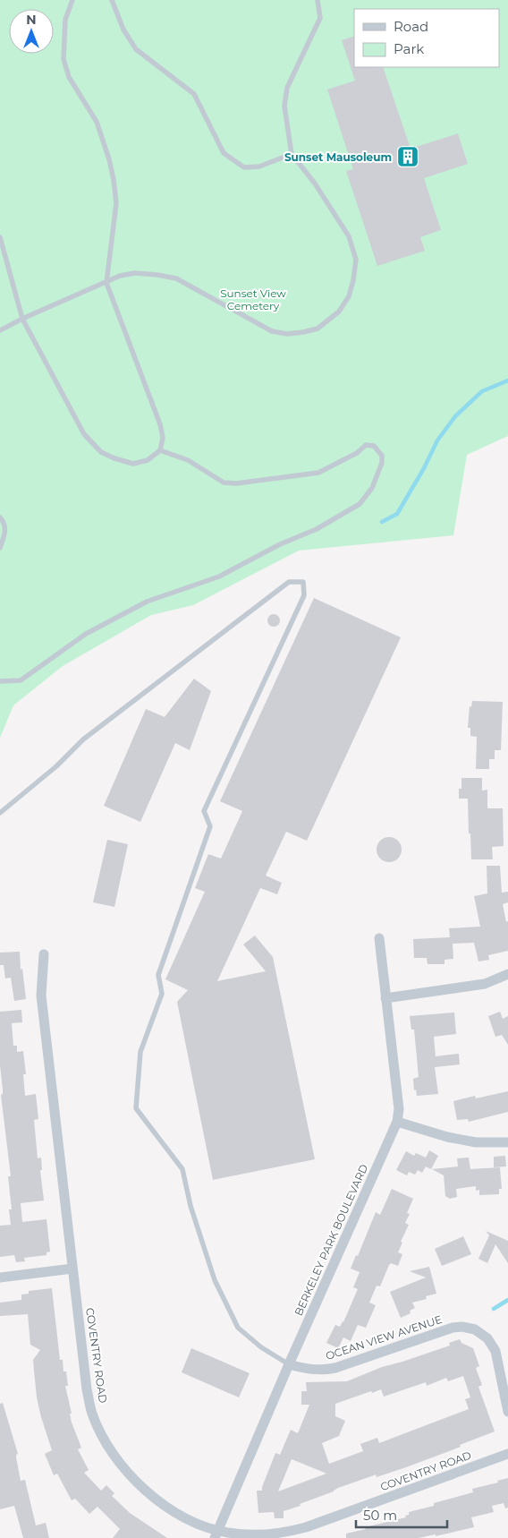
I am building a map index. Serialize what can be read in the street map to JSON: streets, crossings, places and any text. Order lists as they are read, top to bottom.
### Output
{
  "streets": {
    "street": ["BERKELEY PARK BOULEVARD", "OCEAN VIEW AVENUE", "COVENTRY ROAD"]
  },
  "crossings": [
    ["BERKELEY PARK BOULEVARD", "OCEAN VIEW AVENUE"],
    ["BERKELEY PARK BOULEVARD", "COVENTRY ROAD"]
  ],
  "parks": ["Sunset View Cemetery"],
  "places": {
    "building": ["Sunset Mausoleum"]
  },
  "legend": ["Road", "Park"],
  "scale_bar": "50 m",
  "north": "top"
}
